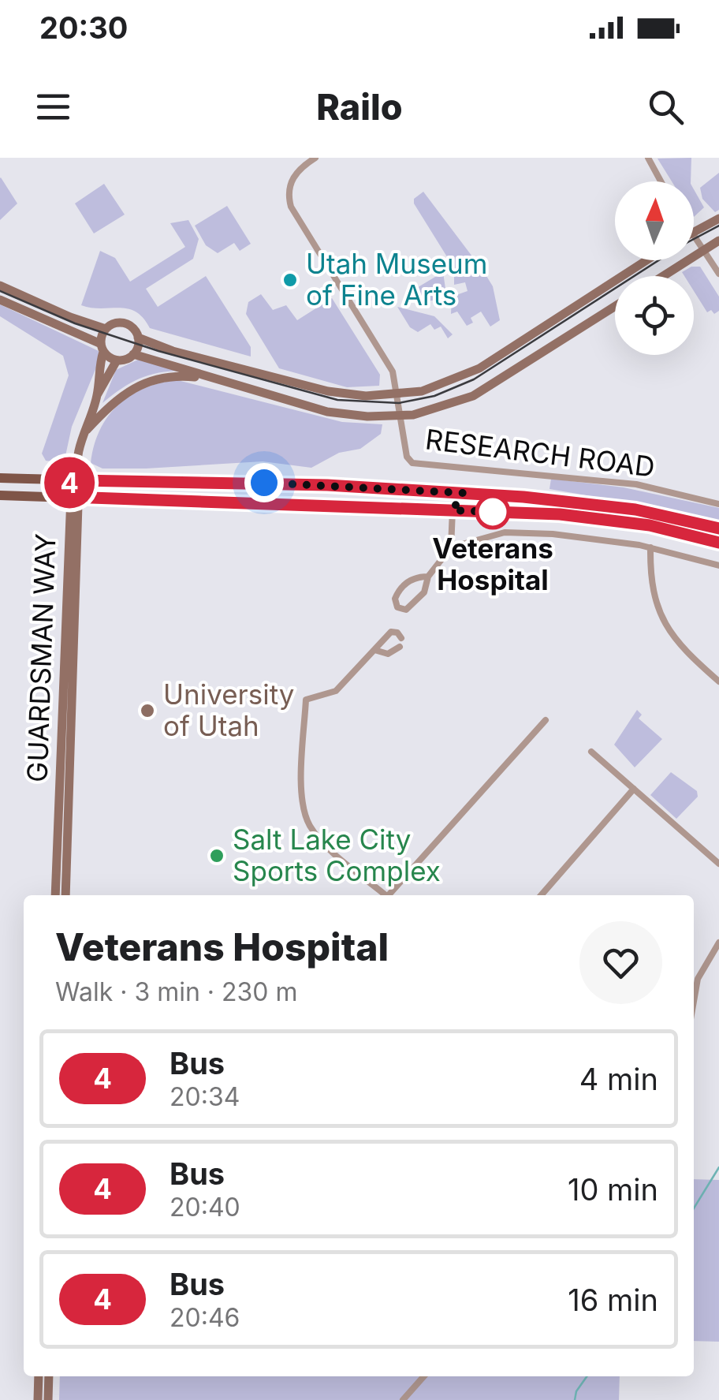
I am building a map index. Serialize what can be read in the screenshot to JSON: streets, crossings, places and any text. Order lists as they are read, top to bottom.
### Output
{
  "streets": {
    "street": ["RESEARCH ROAD", "GUARDSMAN WAY"]
  },
  "places": [
    "Utah Museum of Fine Arts",
    "Veterans Hospital",
    "University of Utah",
    "Salt Lake City Sports Complex"
  ],
  "lines": ["bus line 4"],
  "north": "top",
  "page": {
    "status": "20:30",
    "header": "Railo",
    "on_map": "4",
    "heading": ["Veterans Hospital", "Walk · 3 min · 230 m"],
    "list": [
      {
        "mark": "4",
        "name": "Bus",
        "note": "20:34",
        "value": "4 min"
      },
      {
        "mark": "4",
        "name": "Bus",
        "note": "20:40",
        "value": "10 min"
      },
      {
        "mark": "4",
        "name": "Bus",
        "note": "20:46",
        "value": "16 min"
      }
    ]
  }
}
